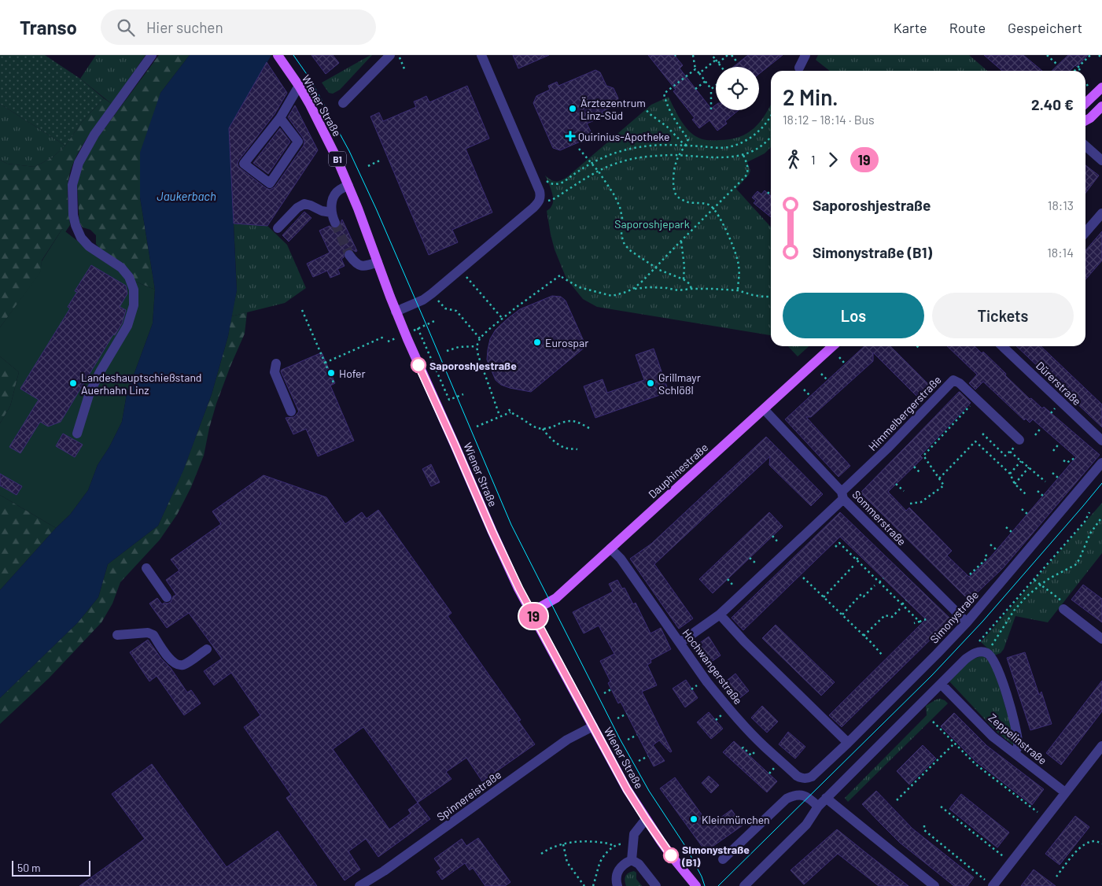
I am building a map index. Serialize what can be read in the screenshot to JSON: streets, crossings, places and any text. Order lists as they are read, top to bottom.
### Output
{
  "streets": {
    "main road": ["Wiener Straße", "B1", "Dauphinestraße"],
    "street": [
      "Dürerstraße",
      "Himmelbergerstraße",
      "Sommerstraße",
      "Simonystraße",
      "Hochwangerstraße",
      "Zeppelinstraße",
      "Spinnereistraße"
    ]
  },
  "crossings": [
    ["Wiener Straße", "Dauphinestraße"],
    ["Wiener Straße", "Spinnereistraße"],
    ["Himmelbergerstraße", "Sommerstraße"],
    ["Himmelbergerstraße", "Hochwangerstraße"],
    ["Dauphinestraße", "Sommerstraße"],
    ["Dauphinestraße", "Hochwangerstraße"],
    ["Sommerstraße", "Simonystraße"],
    ["Simonystraße", "Hochwangerstraße"]
  ],
  "water": ["Jaukerbach"],
  "parks": ["Saporoshjepark"],
  "places": {
    "other": [
      "Ärztezentrum Linz-Süd",
      "Eurospar",
      "Saporoshjestraße",
      "Hofer",
      "Landeshauptschießstand Auerhahn Linz",
      "Grillmayr Schlößl",
      "Kleinmünchen",
      "Simonystraße (B1)"
    ],
    "health": ["Quirinius-Apotheke"]
  },
  "lines": ["bus line 19"],
  "scale_bar": "50 m",
  "page": {
    "header": "Transo",
    "search": "Hier suchen",
    "nav": ["Karte", "Route", "Gespeichert"],
    "on_map": "19",
    "heading": ["2 Min.", "18:12 – 18:14 · Bus", "2.40 €"],
    "legs": ["1", "19"],
    "list": [
      {
        "name": "Saporoshjestraße",
        "value": "18:13"
      },
      {
        "name": "Simonystraße (B1)",
        "value": "18:14"
      }
    ],
    "buttons": ["Los", "Tickets"],
    "scale": "50 m"
  }
}
